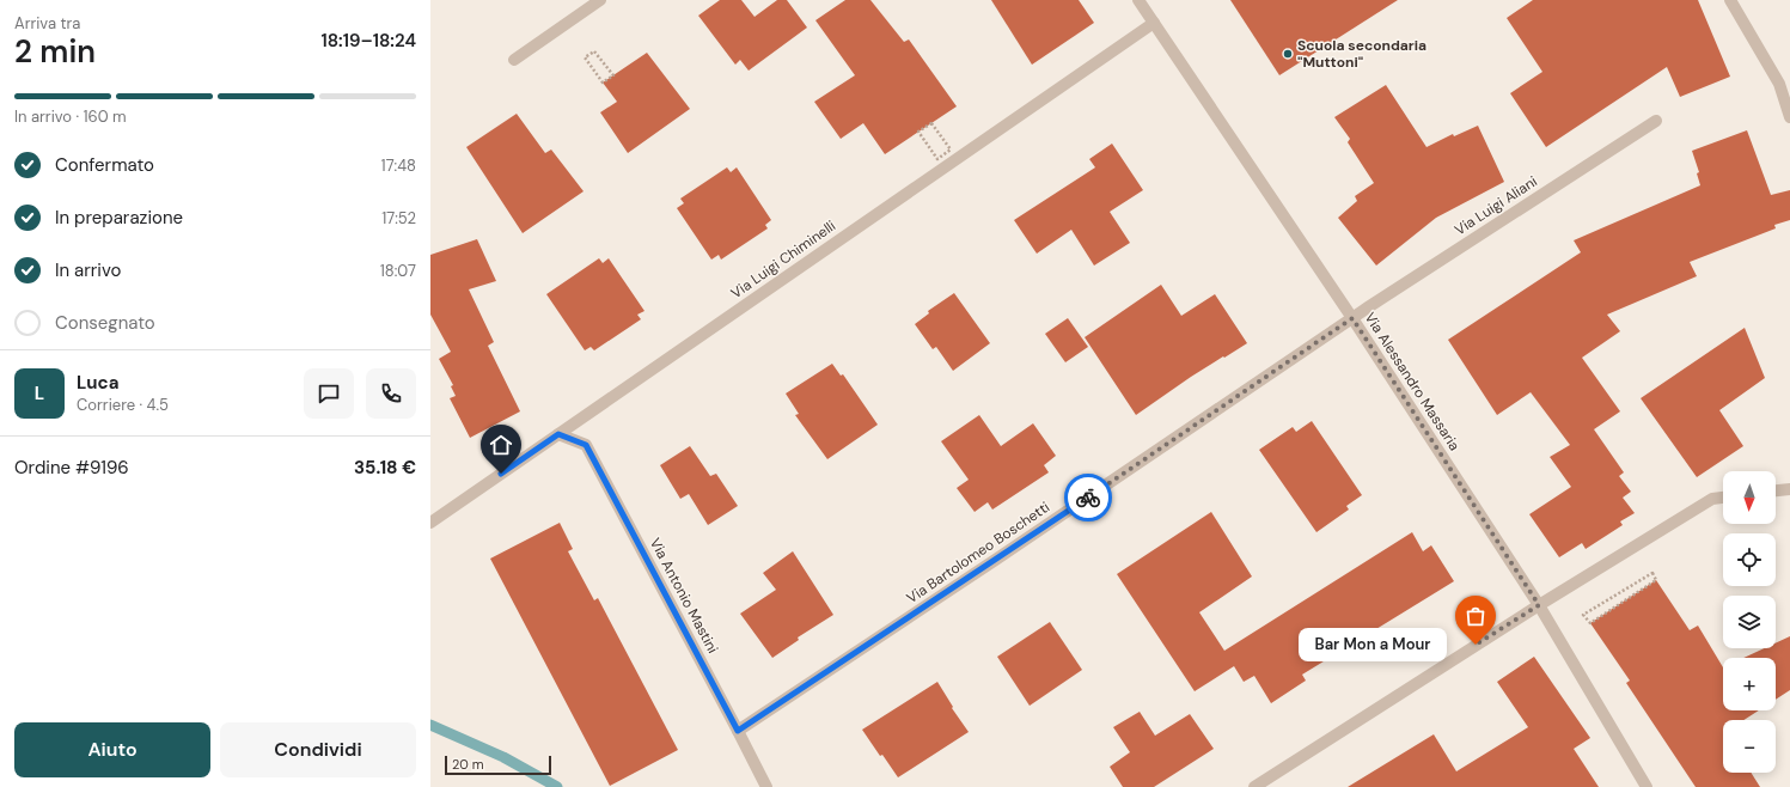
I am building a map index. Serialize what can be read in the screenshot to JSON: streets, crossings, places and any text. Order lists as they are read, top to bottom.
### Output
{
  "streets": {
    "street": [
      "Via Luigi Aliani",
      "Via Luigi Chiminelli",
      "Via Alessandro Massaria",
      "Via Bartolomeo Boschetti",
      "Via Antonio Mastini"
    ]
  },
  "crossings": [
    ["Via Luigi Aliani", "Via Alessandro Massaria"],
    ["Via Luigi Aliani", "Via Bartolomeo Boschetti"],
    ["Via Luigi Chiminelli", "Via Alessandro Massaria"],
    ["Via Luigi Chiminelli", "Via Antonio Mastini"],
    ["Via Alessandro Massaria", "Via Bartolomeo Boschetti"],
    ["Via Bartolomeo Boschetti", "Via Antonio Mastini"]
  ],
  "places": ["Scuola secondaria \"Muttoni\"", "Bar Mon a Mour"],
  "scale_bar": "20 m",
  "north": "bottom",
  "page": {
    "heading": ["2 min", "Arriva tra", "18:19–18:24"],
    "panel": [
      "Luca",
      "Corriere · 4.5",
      "Ordine #9196",
      "35.18 €"
    ],
    "bar": "In arrivo · 160 m",
    "list": [
      ["Confermato", "17:48"],
      ["In preparazione", "17:52"],
      ["In arrivo", "18:07"],
      "Consegnato"
    ],
    "round": "L",
    "map_buttons": ["+", "−"],
    "bubble": "Bar Mon a Mour",
    "buttons": ["Aiuto", "Condividi"],
    "scale": "20 m"
  }
}
